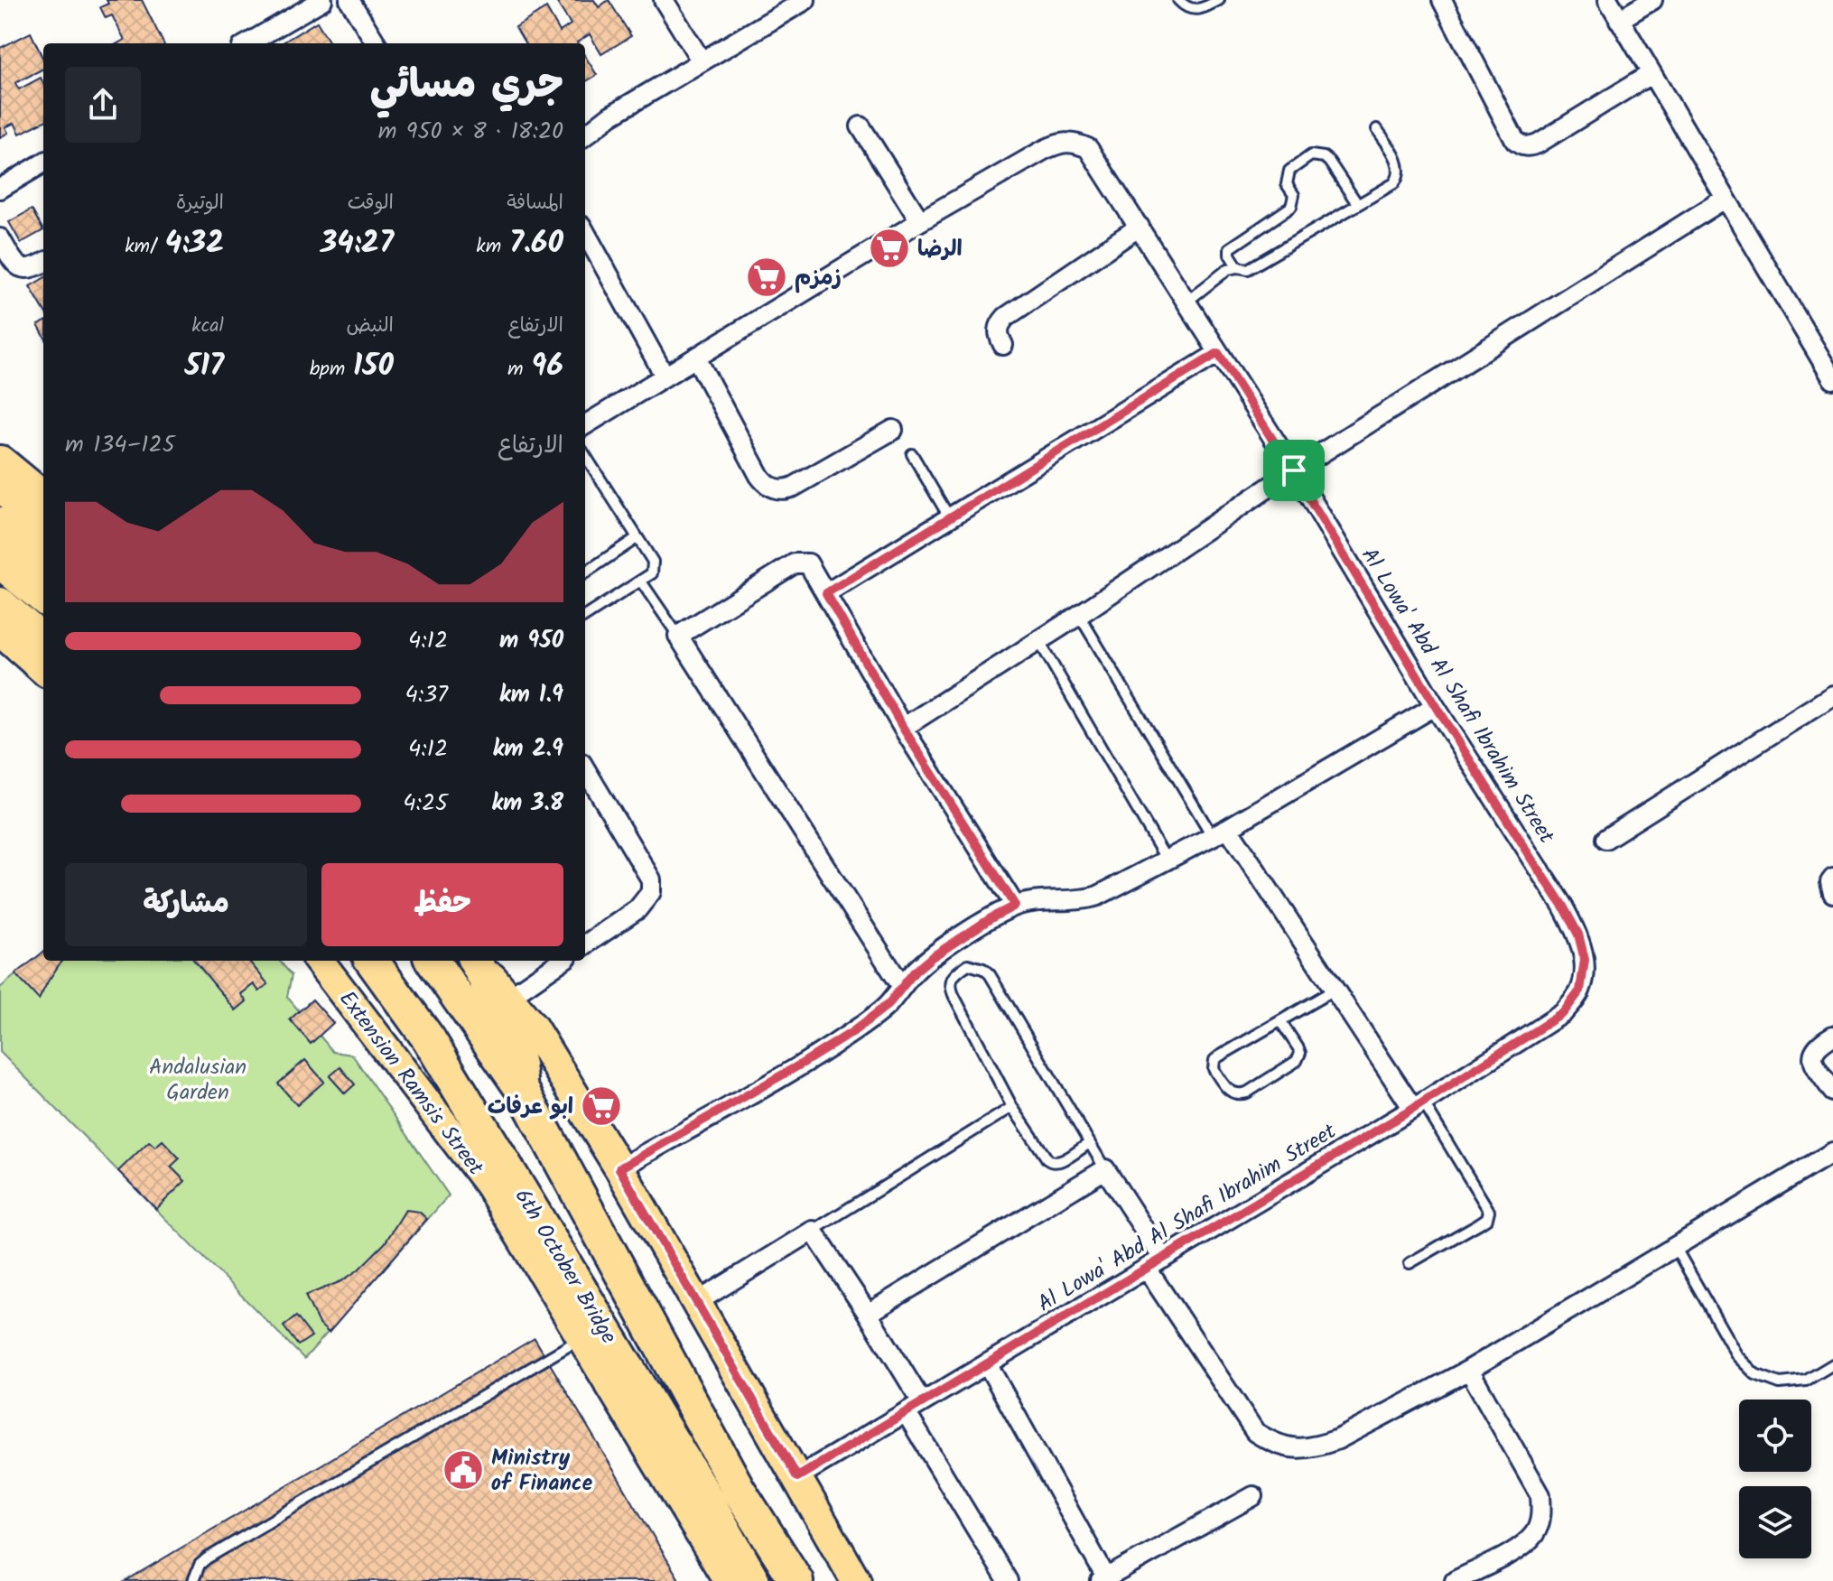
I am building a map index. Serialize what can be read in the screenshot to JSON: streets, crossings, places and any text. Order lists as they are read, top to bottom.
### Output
{
  "streets": {
    "highway": ["6th October Bridge"],
    "main road": ["Extension Ramsis Street"],
    "street": ["Al Lowa' Abd Al Shafi Ibrahim Street"]
  },
  "parks": ["Andalusian Garden"],
  "places": {
    "supermarket": ["الرضا", "زمزم", "ابو عرفات"],
    "public building": ["Ministry of Finance"]
  },
  "page": {
    "heading": ["جري مسائي", "18:20 · 8 × 950 m"],
    "stats": [
      ["المسافة", "7.60 km"],
      ["الوقت", "34:27"],
      ["الوتيرة", "4:32 /km"],
      ["الارتفاع", "96 m"],
      ["النبض", "150 bpm"],
      ["kcal", "517"]
    ],
    "chart": ["الارتفاع", "125–134 m"],
    "list": [
      {
        "name": "950 m",
        "note": "4:12"
      },
      {
        "name": "1.9 km",
        "note": "4:37"
      },
      {
        "name": "2.9 km",
        "note": "4:12"
      },
      {
        "name": "3.8 km",
        "note": "4:25"
      }
    ],
    "buttons": ["حفظ", "مشاركة"]
  }
}
